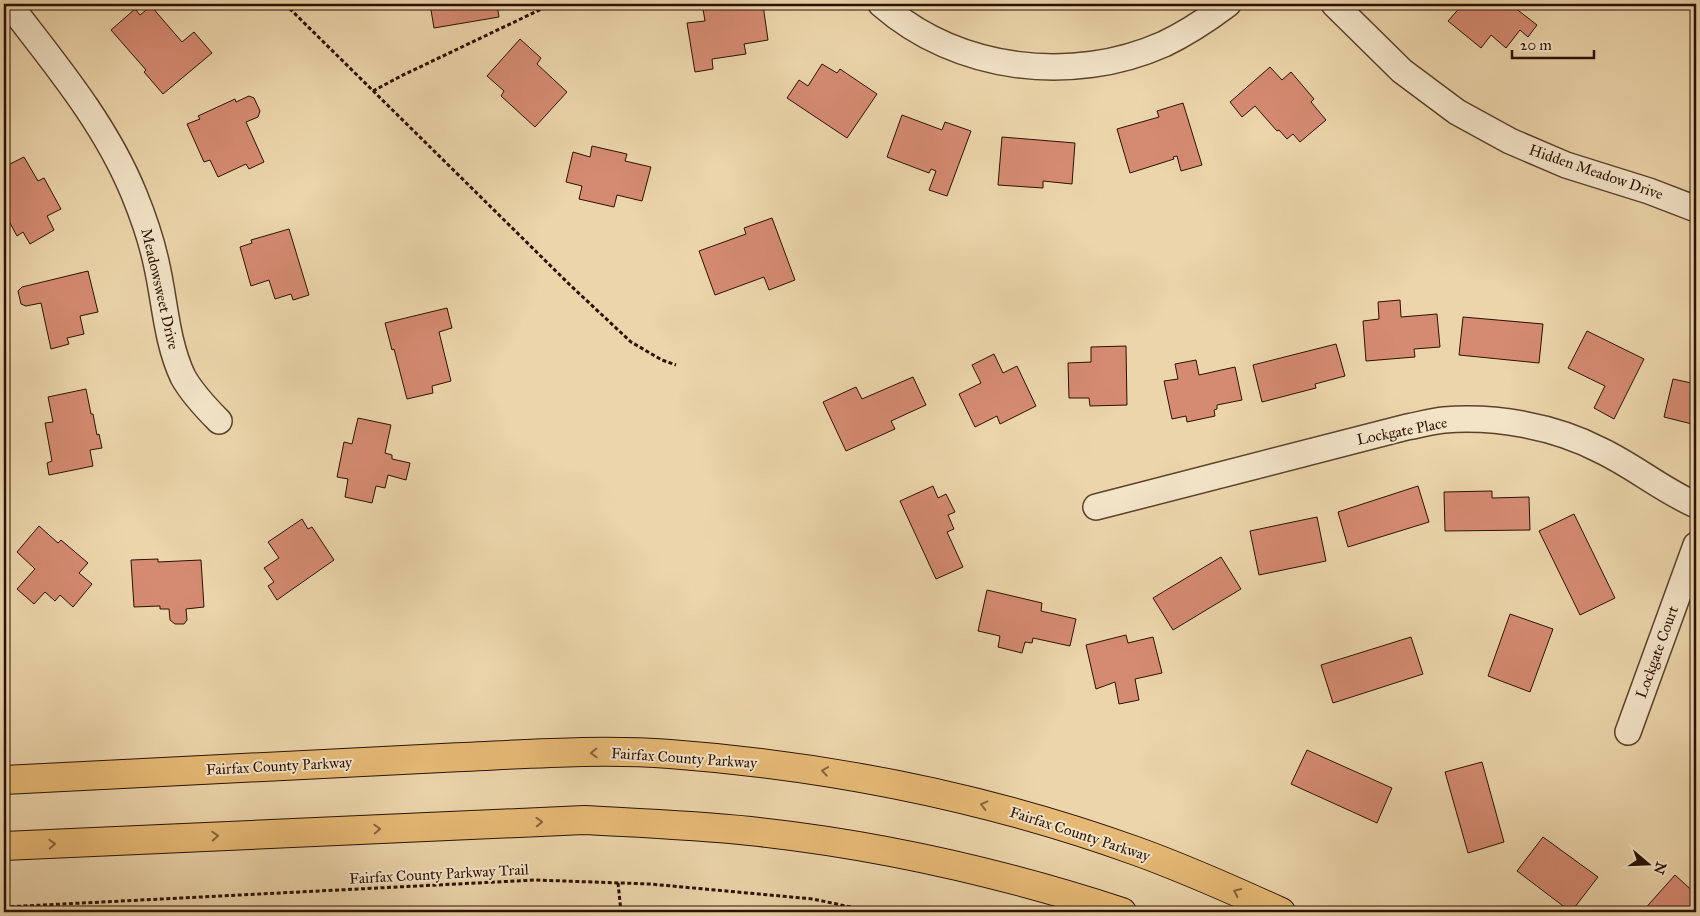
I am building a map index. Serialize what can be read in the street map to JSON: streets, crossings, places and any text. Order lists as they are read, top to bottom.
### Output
{
  "streets": {
    "highway": ["Fairfax County Parkway"],
    "street": [
      "Hidden Meadow Drive",
      "Meadowsweet Drive",
      "Lockgate Place",
      "Lockgate Court"
    ],
    "path": ["Fairfax County Parkway Trail"]
  },
  "scale_bar": "20 m",
  "north": "right"
}
